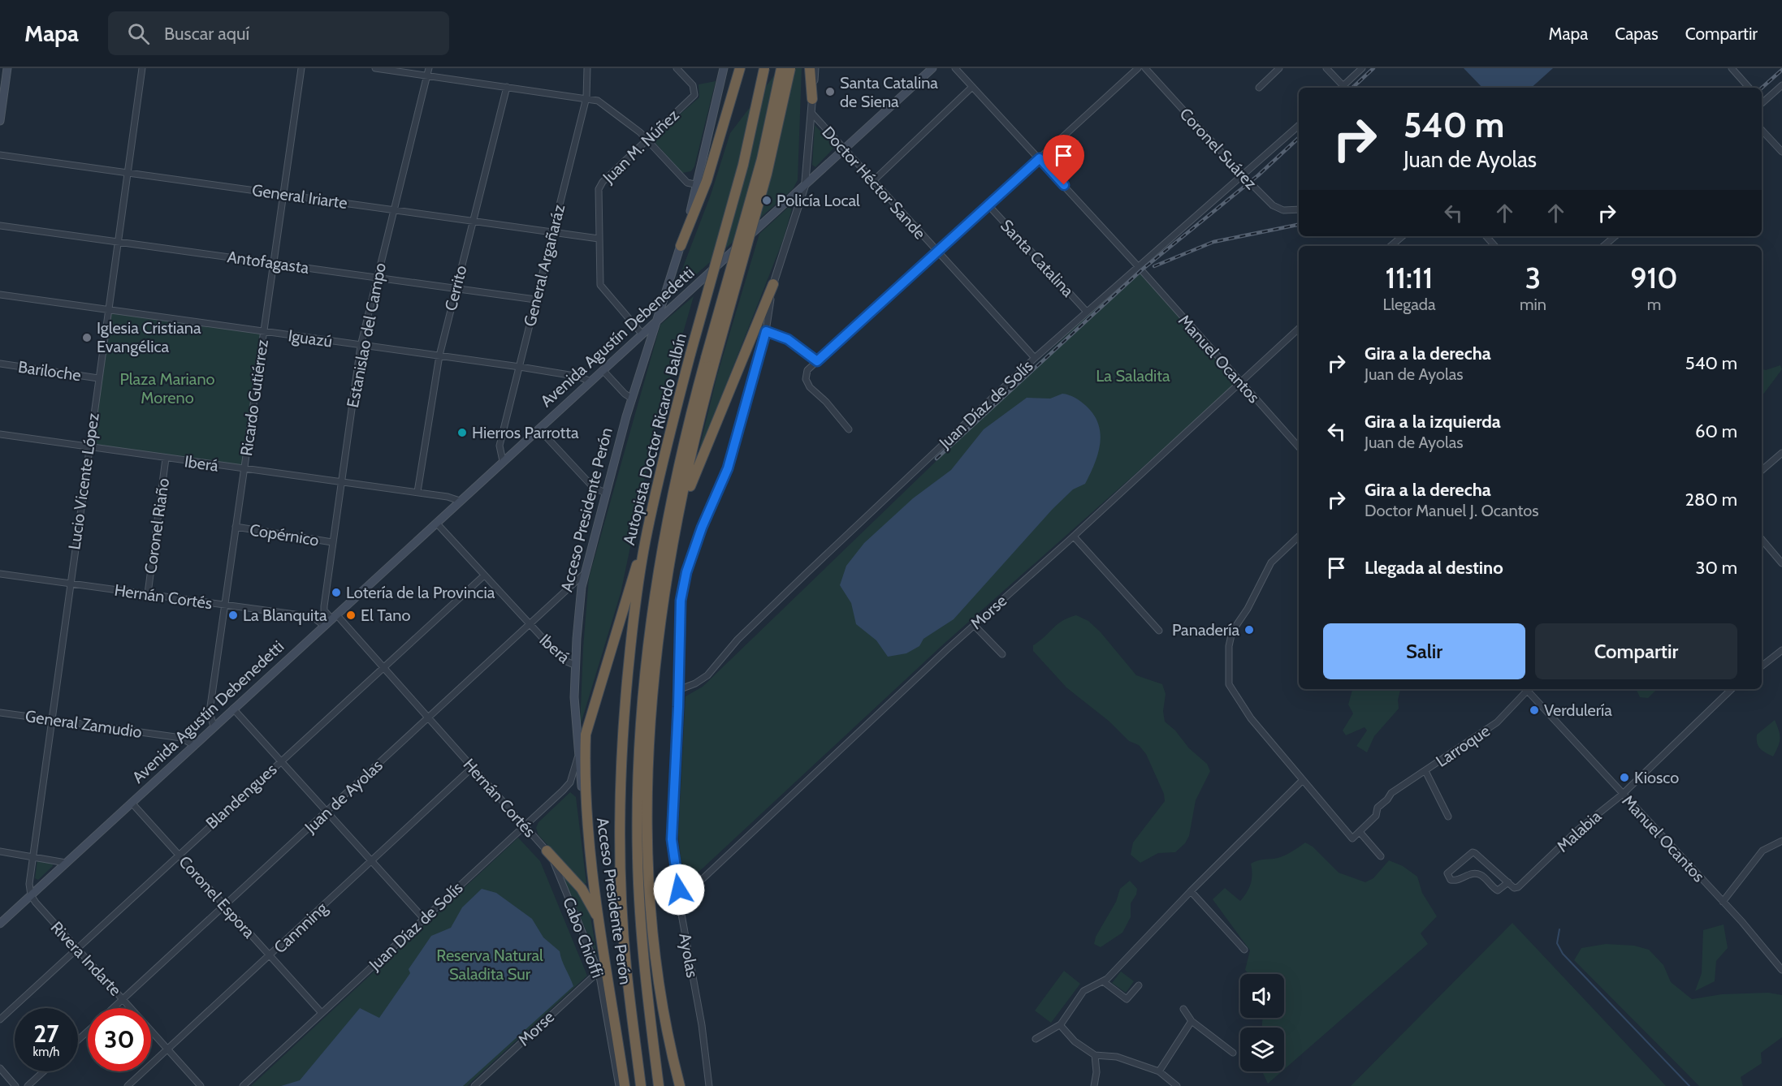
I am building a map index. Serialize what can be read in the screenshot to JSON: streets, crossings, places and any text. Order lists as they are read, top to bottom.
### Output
{
  "streets": {
    "highway": ["Autopista Doctor Ricardo Balbín", "Acceso Presidente Perón"],
    "main road": ["Avenida Agustín Debenedetti"],
    "street": [
      "Juan M. Núñez",
      "Coronel Suárez",
      "Doctor Héctor Sande",
      "General Iriarte",
      "Santa Catalina",
      "Antofagasta",
      "General Argañaráz",
      "Cerrito",
      "Estanislao del Campo",
      "Iguazú",
      "Manuel Ocantos",
      "Bariloche",
      "Ricardo Gutiérrez",
      "Juan Díaz de Solís",
      "Iberá",
      "Lucio Vicente López",
      "Coronel Riaño",
      "Copérnico",
      "Hernán Cortés",
      "Morse",
      "General Zamudio",
      "Larroque",
      "Blandengues",
      "Juan de Ayolas",
      "Malabia",
      "Coronel Espora",
      "Cannning",
      "Cabo Chioffi",
      "Ayolas",
      "Rivera Indarte"
    ]
  },
  "crossings": [
    ["Juan M. Núñez", "General Iriarte"],
    ["Juan M. Núñez", "Avenida Agustín Debenedetti"],
    ["Coronel Suárez", "Juan Díaz de Solís"],
    ["Doctor Héctor Sande", "Avenida Agustín Debenedetti"],
    ["Doctor Héctor Sande", "Juan Díaz de Solís"],
    ["General Iriarte", "General Argañaráz"],
    ["General Iriarte", "Cerrito"],
    ["General Iriarte", "Estanislao del Campo"],
    ["General Iriarte", "Ricardo Gutiérrez"],
    ["General Iriarte", "Lucio Vicente López"],
    ["Santa Catalina", "Juan Díaz de Solís"],
    ["Antofagasta", "General Argañaráz"],
    ["Antofagasta", "Cerrito"],
    ["Antofagasta", "Estanislao del Campo"],
    ["Antofagasta", "Ricardo Gutiérrez"],
    ["Antofagasta", "Lucio Vicente López"],
    ["General Argañaráz", "Avenida Agustín Debenedetti"],
    ["General Argañaráz", "Iguazú"],
    ["Cerrito", "Iguazú"],
    ["Cerrito", "Iberá"],
    ["Estanislao del Campo", "Iguazú"],
    ["Estanislao del Campo", "Iberá"],
    ["Estanislao del Campo", "Copérnico"],
    ["Estanislao del Campo", "Hernán Cortés"],
    ["Avenida Agustín Debenedetti", "Iguazú"],
    ["Avenida Agustín Debenedetti", "Ricardo Gutiérrez"],
    ["Avenida Agustín Debenedetti", "Iberá"],
    ["Avenida Agustín Debenedetti", "Lucio Vicente López"],
    ["Avenida Agustín Debenedetti", "Acceso Presidente Perón"],
    ["Avenida Agustín Debenedetti", "Hernán Cortés"],
    ["Avenida Agustín Debenedetti", "General Zamudio"],
    ["Avenida Agustín Debenedetti", "Coronel Espora"],
    ["Avenida Agustín Debenedetti", "Rivera Indarte"],
    ["Iguazú", "Ricardo Gutiérrez"],
    ["Iguazú", "Lucio Vicente López"],
    ["Manuel Ocantos", "Juan Díaz de Solís"],
    ["Manuel Ocantos", "Morse"],
    ["Manuel Ocantos", "Malabia"],
    ["Bariloche", "Lucio Vicente López"],
    ["Ricardo Gutiérrez", "Iberá"],
    ["Ricardo Gutiérrez", "Copérnico"],
    ["Ricardo Gutiérrez", "Hernán Cortés"],
    ["Juan Díaz de Solís", "Acceso Presidente Perón"],
    ["Juan Díaz de Solís", "Hernán Cortés"],
    ["Juan Díaz de Solís", "Coronel Espora"],
    ["Juan Díaz de Solís", "Ayolas"],
    ["Autopista Doctor Ricardo Balbín", "Acceso Presidente Perón"],
    ["Iberá", "Lucio Vicente López"],
    ["Iberá", "Acceso Presidente Perón"],
    ["Iberá", "Coronel Riaño"],
    ["Iberá", "Blandengues"],
    ["Iberá", "Juan de Ayolas"],
    ["Lucio Vicente López", "Hernán Cortés"],
    ["Lucio Vicente López", "General Zamudio"],
    ["Lucio Vicente López", "Rivera Indarte"],
    ["Acceso Presidente Perón", "Juan de Ayolas"],
    ["Coronel Riaño", "Hernán Cortés"],
    ["Hernán Cortés", "Blandengues"],
    ["Hernán Cortés", "Juan de Ayolas"],
    ["Hernán Cortés", "Cannning"],
    ["Hernán Cortés", "Cabo Chioffi"],
    ["Morse", "Cabo Chioffi"],
    ["Morse", "Ayolas"],
    ["Blandengues", "Coronel Espora"],
    ["Blandengues", "Rivera Indarte"],
    ["Juan de Ayolas", "Coronel Espora"],
    ["Juan de Ayolas", "Rivera Indarte"],
    ["Coronel Espora", "Cannning"],
    ["Cannning", "Rivera Indarte"]
  ],
  "parks": ["La Saladita", "Plaza Mariano Moreno", "Reserva Natural Saladita Sur"],
  "places": [
    "Santa Catalina de Siena",
    "Policía Local",
    "Iglesia Cristiana Evangélica",
    "Hierros Parrotta",
    "Lotería de la Provincia",
    "La Blanquita",
    "El Tano",
    "Panadería",
    "Verdulería",
    "Kiosco"
  ],
  "page": {
    "header": "Mapa",
    "search": "Buscar aquí",
    "nav": ["Mapa", "Capas", "Compartir"],
    "turn": ["540 m", "Juan de Ayolas"],
    "eta": [
      "11:11",
      "Llegada",
      "3",
      "min",
      "910",
      "m"
    ],
    "list": [
      {
        "name": "Gira a la derecha",
        "note": "Juan de Ayolas",
        "value": "540 m"
      },
      {
        "name": "Gira a la izquierda",
        "note": "Juan de Ayolas",
        "value": "60 m"
      },
      {
        "name": "Gira a la derecha",
        "note": "Doctor Manuel J. Ocantos",
        "value": "280 m"
      },
      {
        "name": "Llegada al destino",
        "value": "30 m"
      }
    ],
    "buttons": ["Salir", "Compartir"],
    "speed": "27 km/h",
    "limit": "30"
  }
}
